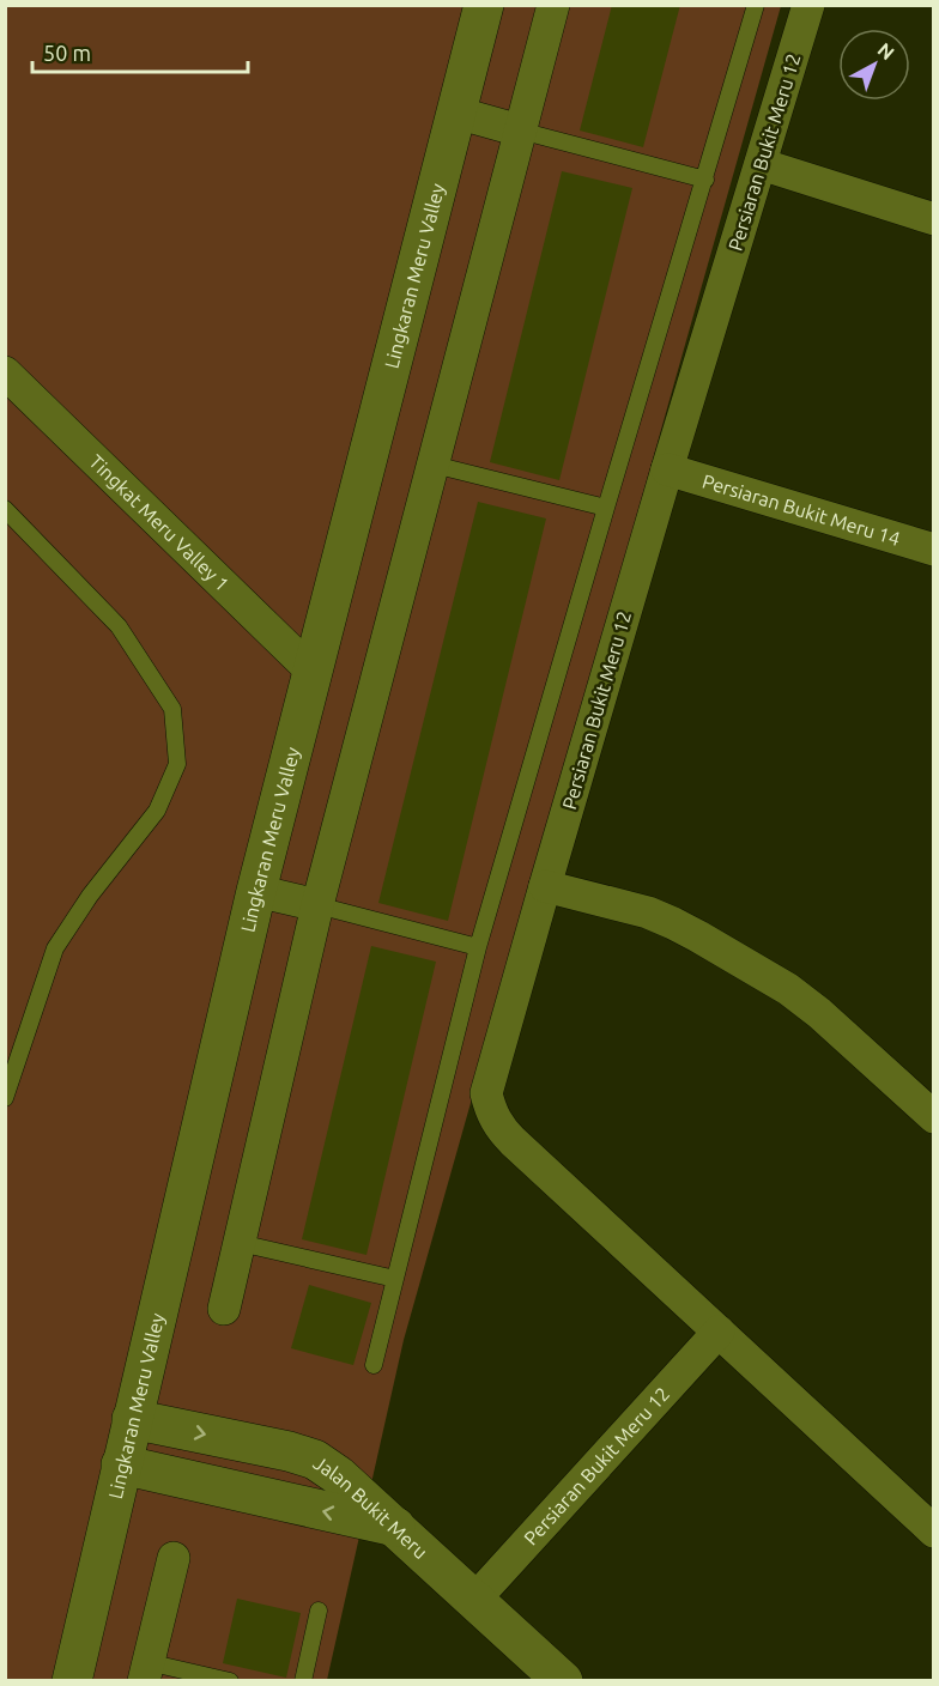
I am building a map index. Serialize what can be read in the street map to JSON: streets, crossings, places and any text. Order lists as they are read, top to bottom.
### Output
{
  "streets": {
    "street": [
      "Persiaran Bukit Meru 12",
      "Lingkaran Meru Valley",
      "Persiaran Bukit Meru 14",
      "Tingkat Meru Valley 1",
      "Jalan Bukit Meru"
    ]
  },
  "crossings": [
    ["Persiaran Bukit Meru 12", "Persiaran Bukit Meru 14"],
    ["Persiaran Bukit Meru 12", "Jalan Bukit Meru"],
    ["Lingkaran Meru Valley", "Tingkat Meru Valley 1"],
    ["Lingkaran Meru Valley", "Jalan Bukit Meru"]
  ],
  "scale_bar": "50 m",
  "north": "top right"
}
